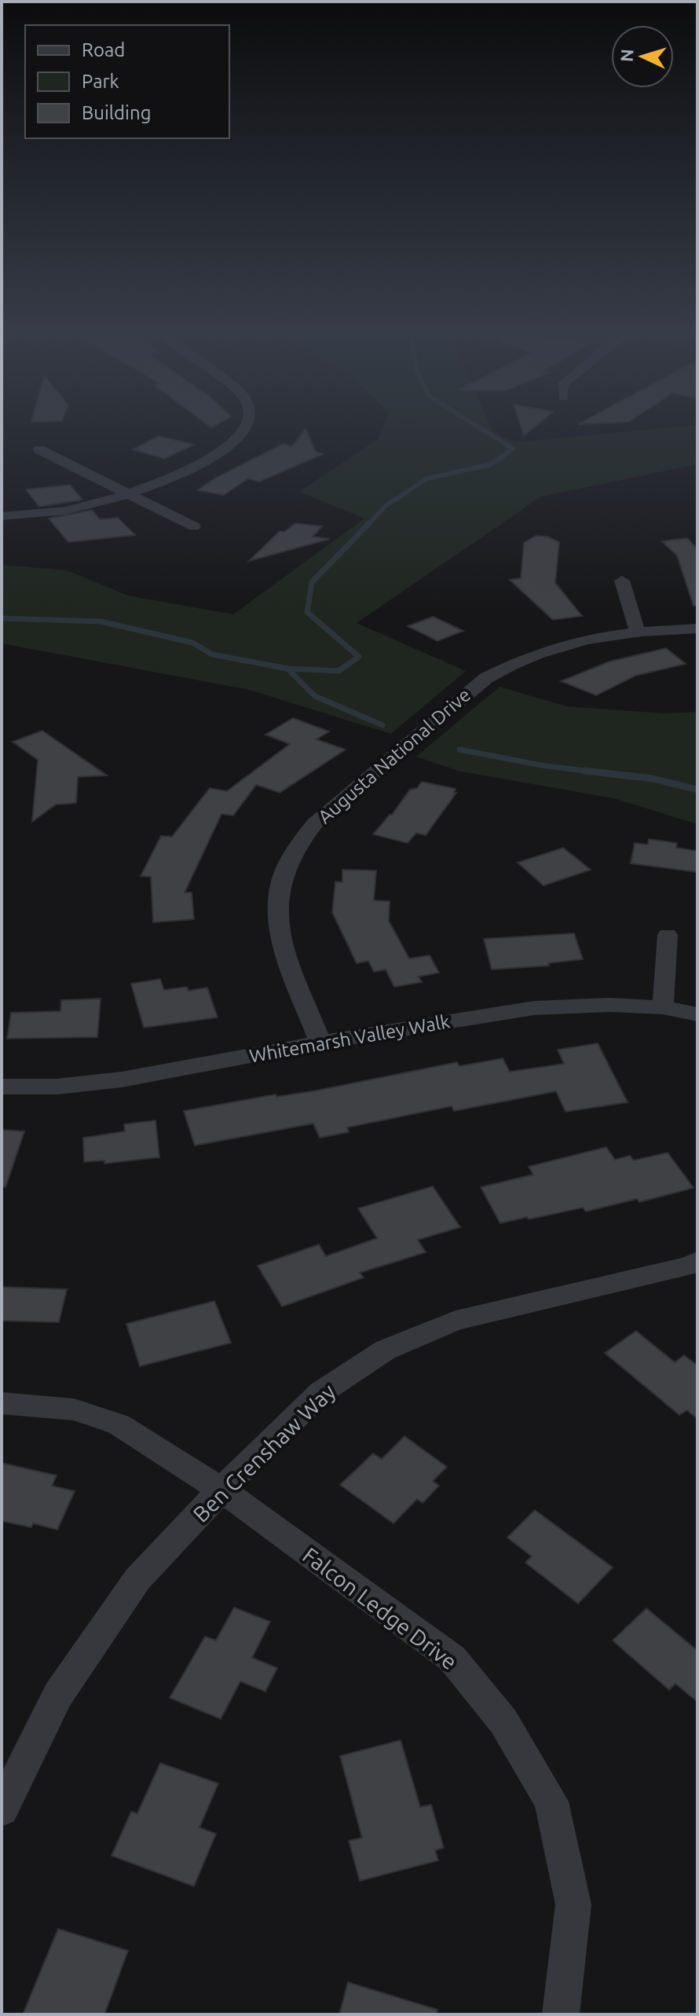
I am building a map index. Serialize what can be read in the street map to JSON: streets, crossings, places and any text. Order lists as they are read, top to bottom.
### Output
{
  "streets": {
    "street": [
      "Augusta National Drive",
      "Whitemarsh Valley Walk",
      "Ben Crenshaw Way",
      "Falcon Ledge Drive"
    ]
  },
  "crossings": [
    ["Augusta National Drive", "Whitemarsh Valley Walk"],
    ["Ben Crenshaw Way", "Falcon Ledge Drive"]
  ],
  "legend": ["Road", "Park", "Building"],
  "north": "left"
}
